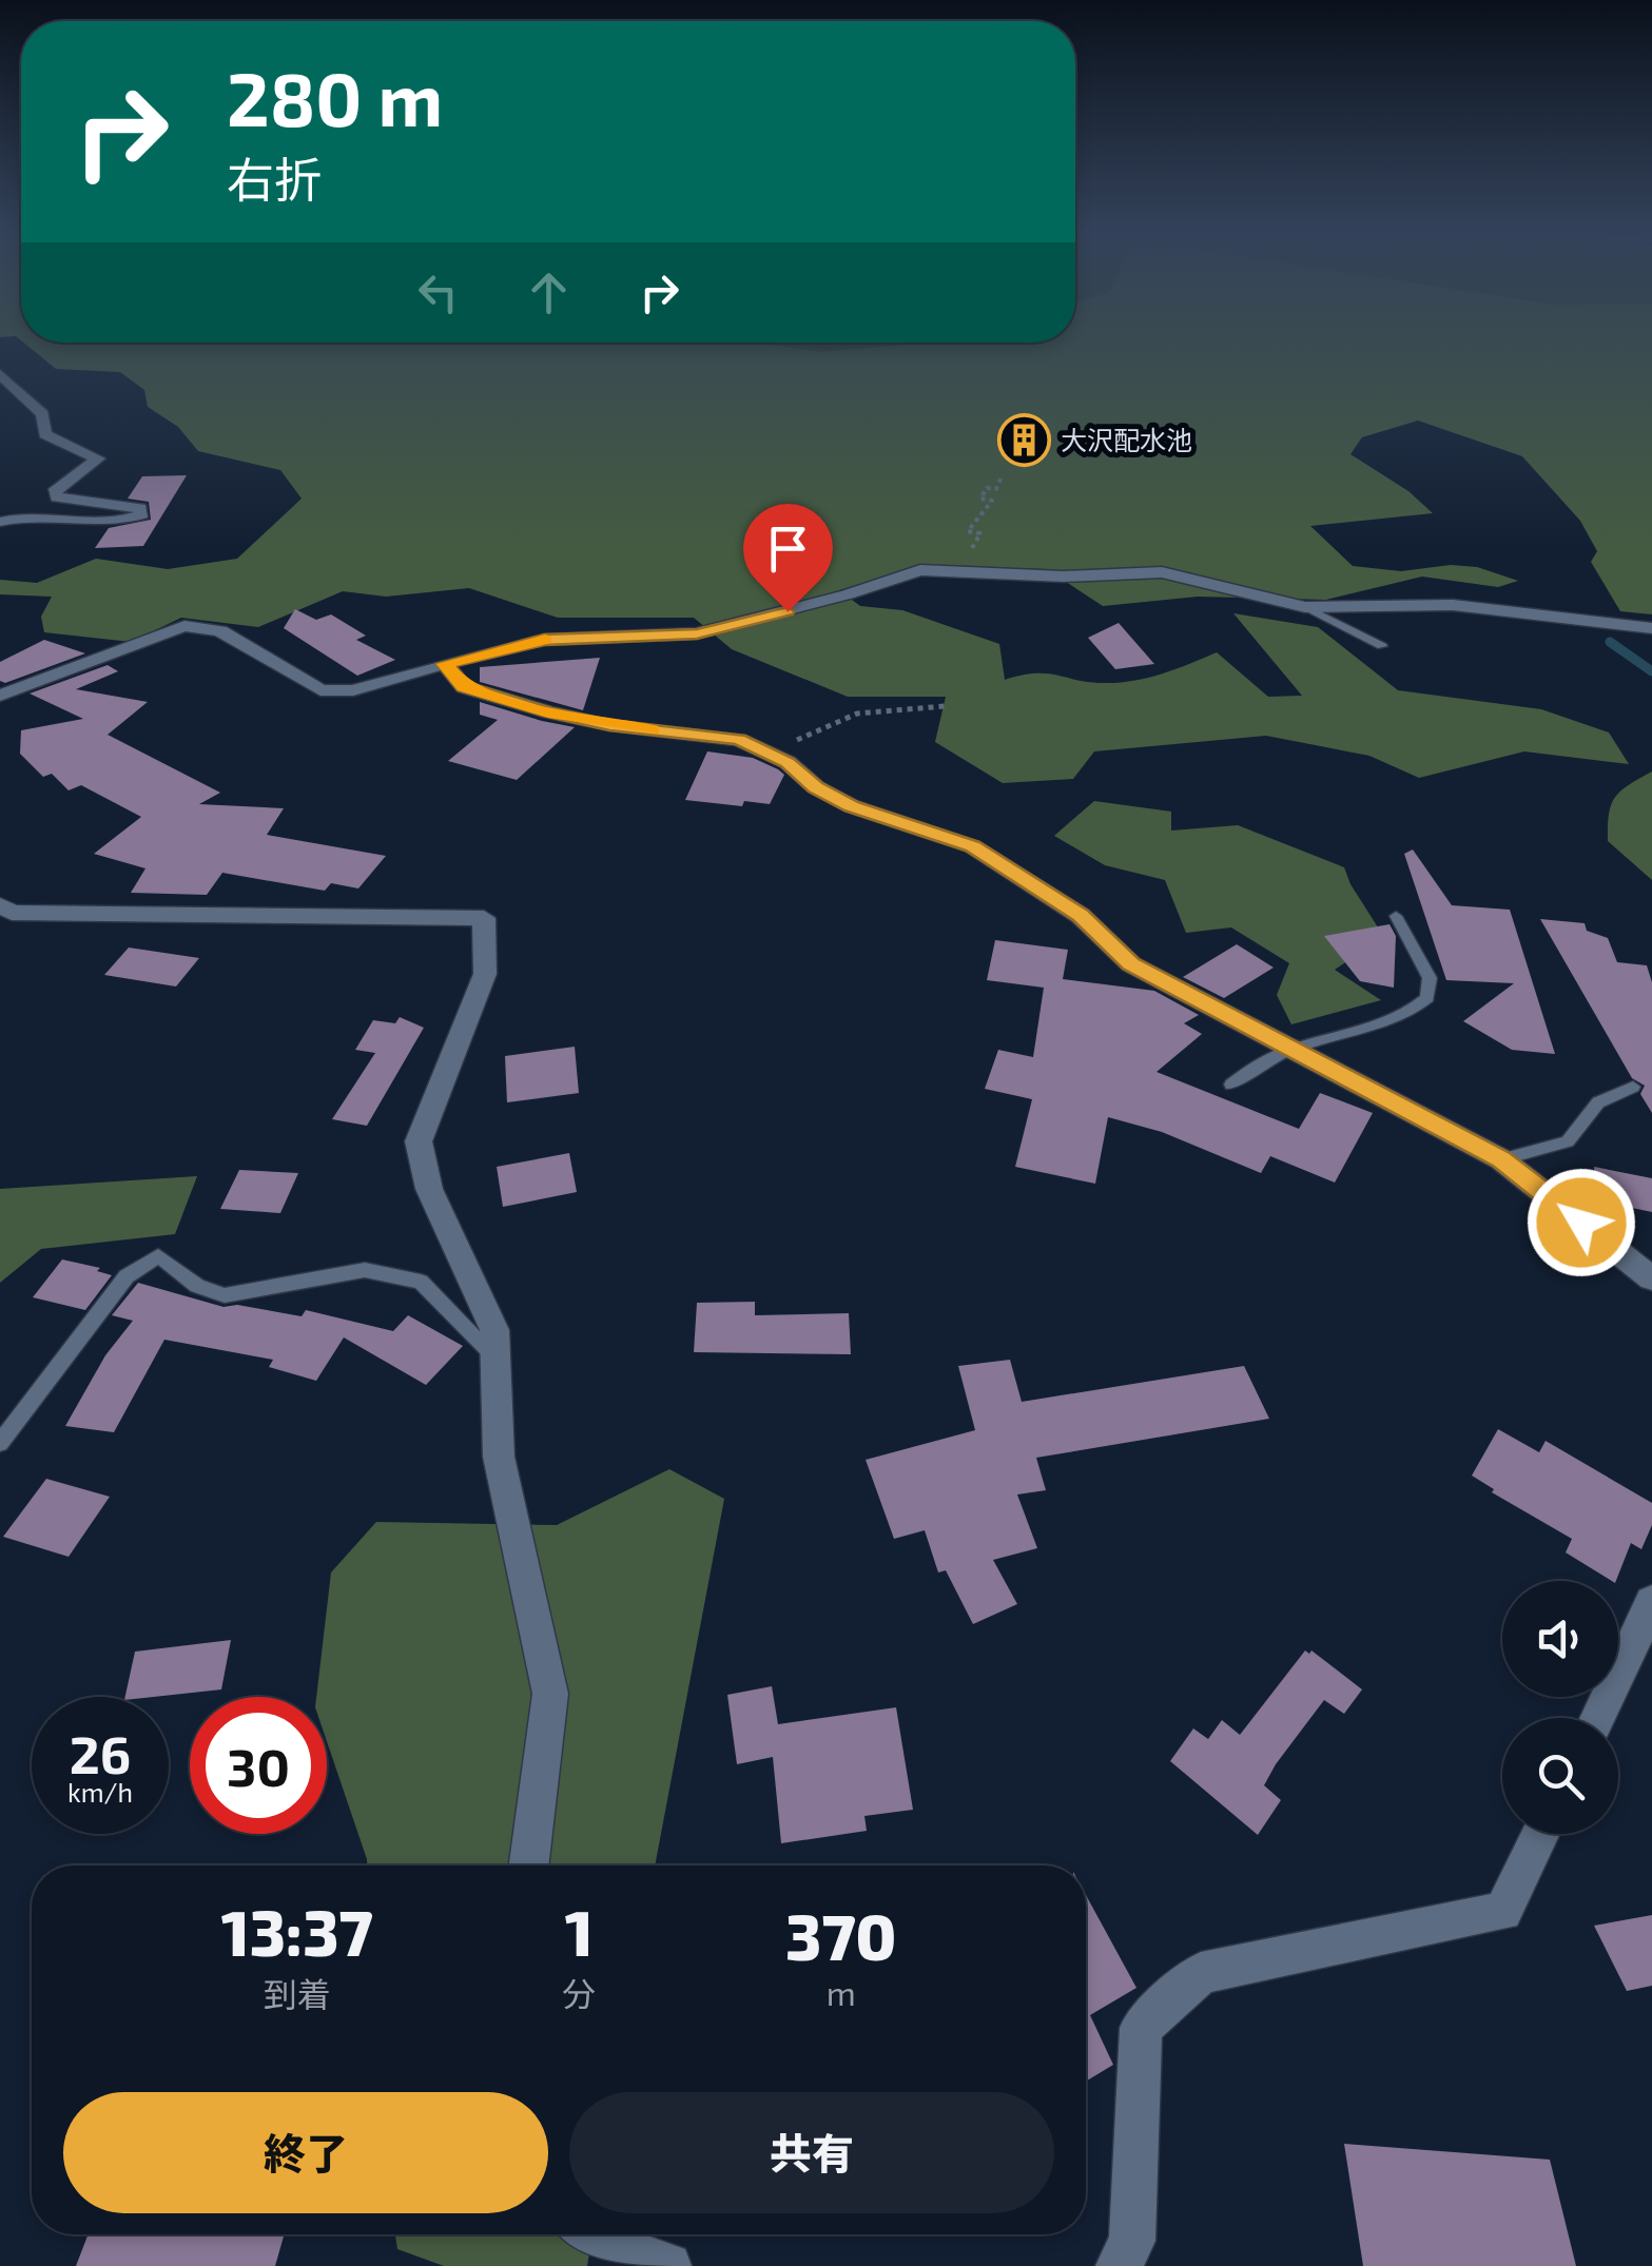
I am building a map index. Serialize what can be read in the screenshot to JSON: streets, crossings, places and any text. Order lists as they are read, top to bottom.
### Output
{
  "places": {
    "building": ["大沢配水池"]
  },
  "page": {
    "turn": ["280 m", "右折"],
    "speed": "26 km/h",
    "limit": "30",
    "eta": [
      "13:37",
      "到着",
      "1",
      "分",
      "370",
      "m"
    ],
    "buttons": ["終了", "共有"]
  }
}
